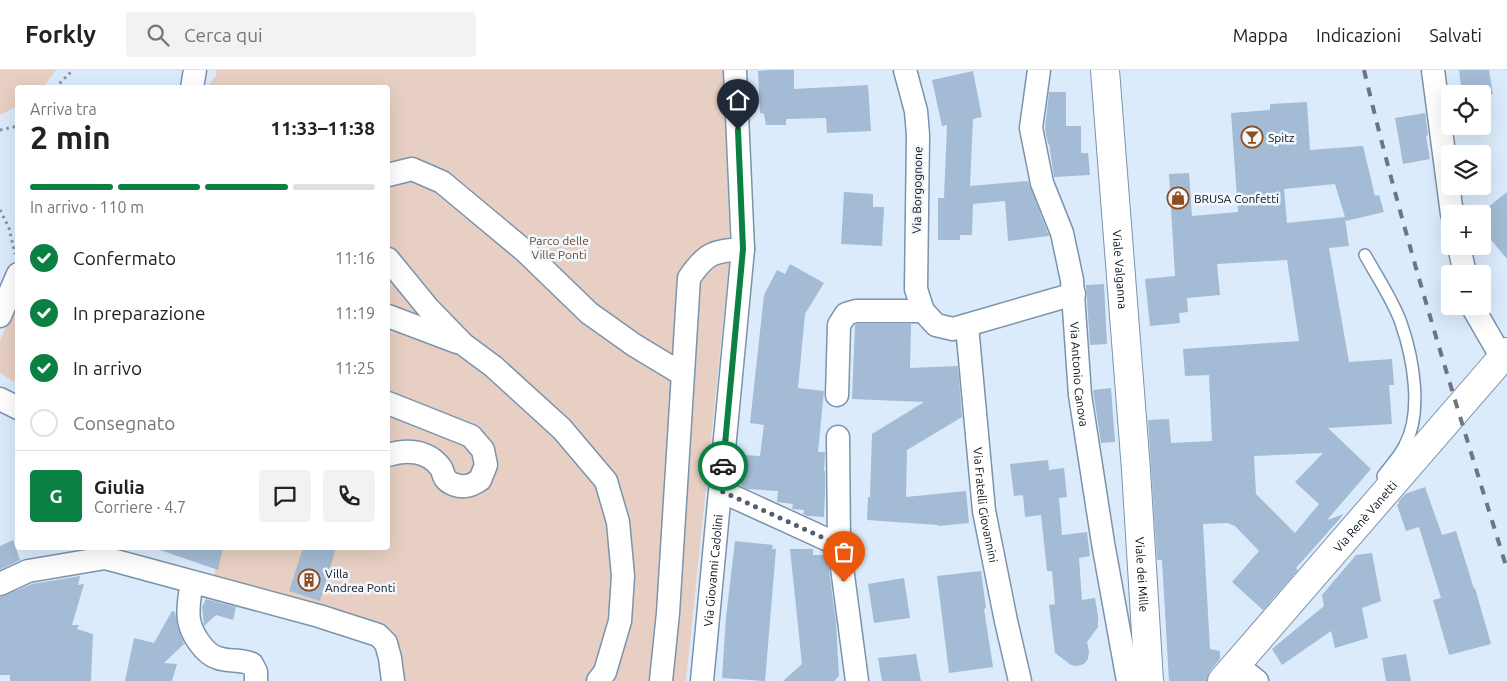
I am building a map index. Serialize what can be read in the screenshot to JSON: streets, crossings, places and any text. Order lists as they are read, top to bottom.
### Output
{
  "streets": {
    "main road": ["Viale Valganna", "Via Renè Vanetti", "Viale dei Mille"],
    "street": [
      "Via Borgognone",
      "Via Antonio Canova",
      "Via Fratelli Giovannini",
      "Via Giovanni Cadolini"
    ]
  },
  "crossings": [
    ["Viale Valganna", "Viale dei Mille"]
  ],
  "parks": ["Parco delle Ville Ponti"],
  "places": {
    "bar": ["Spitz"],
    "shop": ["BRUSA Confetti"],
    "building": ["Villa Andrea Ponti"]
  },
  "page": {
    "header": "Forkly",
    "search": "Cerca qui",
    "nav": ["Mappa", "Indicazioni", "Salvati"],
    "map_buttons": ["+", "−"],
    "heading": ["2 min", "Arriva tra", "11:33–11:38"],
    "panel": ["Giulia", "Corriere · 4.7"],
    "bar": "In arrivo · 110 m",
    "list": [
      ["Confermato", "11:16"],
      ["In preparazione", "11:19"],
      ["In arrivo", "11:25"],
      "Consegnato"
    ],
    "round": "G"
  }
}
